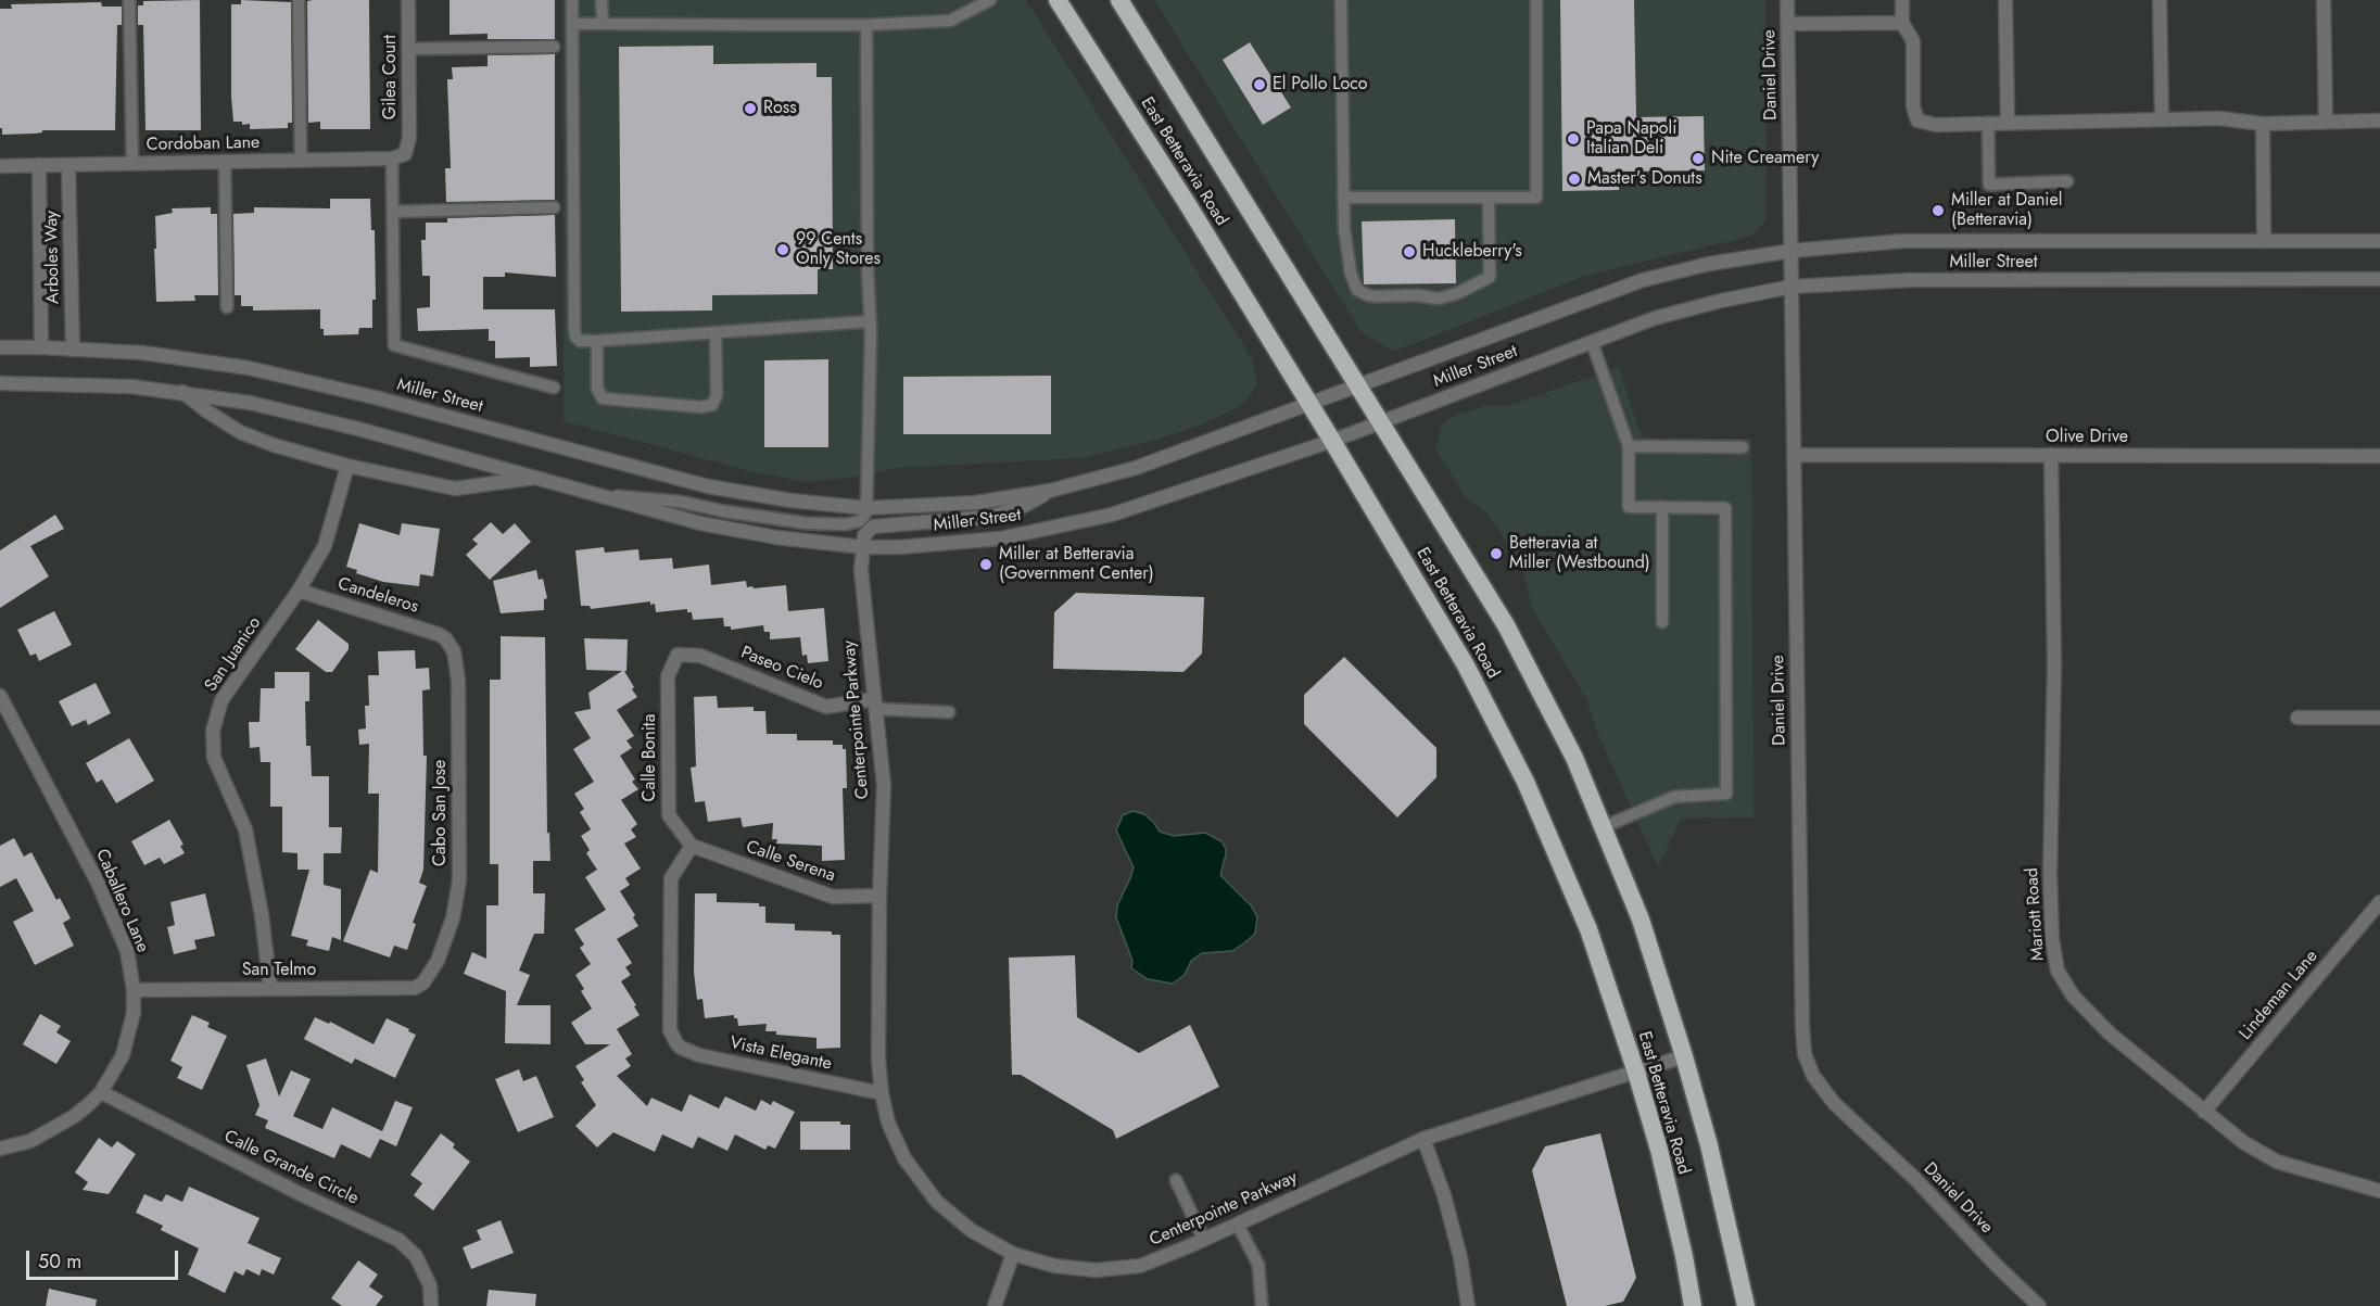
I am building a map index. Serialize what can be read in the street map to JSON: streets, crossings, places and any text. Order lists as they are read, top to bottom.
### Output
{
  "streets": {
    "highway": ["East Betteravia Road"],
    "street": [
      "Daniel Drive",
      "Gilea Court",
      "Cordoban Lane",
      "Arboles Way",
      "Miller Street",
      "Olive Drive",
      "Candeleros",
      "San Juanico",
      "Paseo Cielo",
      "Centerpointe Parkway",
      "Calle Bonita",
      "Cabo San Jose",
      "Calle Serena",
      "Caballero Lane",
      "Mariott Road",
      "San Telmo",
      "Lindeman Lane",
      "Vista Elegante",
      "Calle Grande Circle"
    ]
  },
  "crossings": [
    ["Daniel Drive", "Miller Street"],
    ["Daniel Drive", "Olive Drive"],
    ["Gilea Court", "Cordoban Lane"],
    ["Cordoban Lane", "Arboles Way"],
    ["East Betteravia Road", "Miller Street"],
    ["East Betteravia Road", "Centerpointe Parkway"],
    ["Arboles Way", "Miller Street"],
    ["Miller Street", "San Juanico"],
    ["Miller Street", "Centerpointe Parkway"],
    ["Olive Drive", "Mariott Road"],
    ["Candeleros", "San Juanico"],
    ["Candeleros", "Cabo San Jose"],
    ["San Juanico", "San Telmo"],
    ["Paseo Cielo", "Centerpointe Parkway"],
    ["Paseo Cielo", "Calle Bonita"],
    ["Centerpointe Parkway", "Calle Serena"],
    ["Centerpointe Parkway", "Vista Elegante"],
    ["Calle Bonita", "Calle Serena"],
    ["Calle Bonita", "Vista Elegante"],
    ["Cabo San Jose", "San Telmo"],
    ["Calle Serena", "Vista Elegante"],
    ["Caballero Lane", "San Telmo"],
    ["Caballero Lane", "Calle Grande Circle"],
    ["Mariott Road", "Lindeman Lane"]
  ],
  "places": [
    "El Pollo Loco",
    "Ross",
    "Papa Napoli Italian Deli",
    "Nite Creamery",
    "Master's Donuts",
    "Miller at Daniel (Betteravia)",
    "99 Cents Only Stores",
    "Huckleberry's",
    "Betteravia at Miller (Westbound)",
    "Miller at Betteravia (Government Center)"
  ],
  "scale_bar": "50 m"
}
